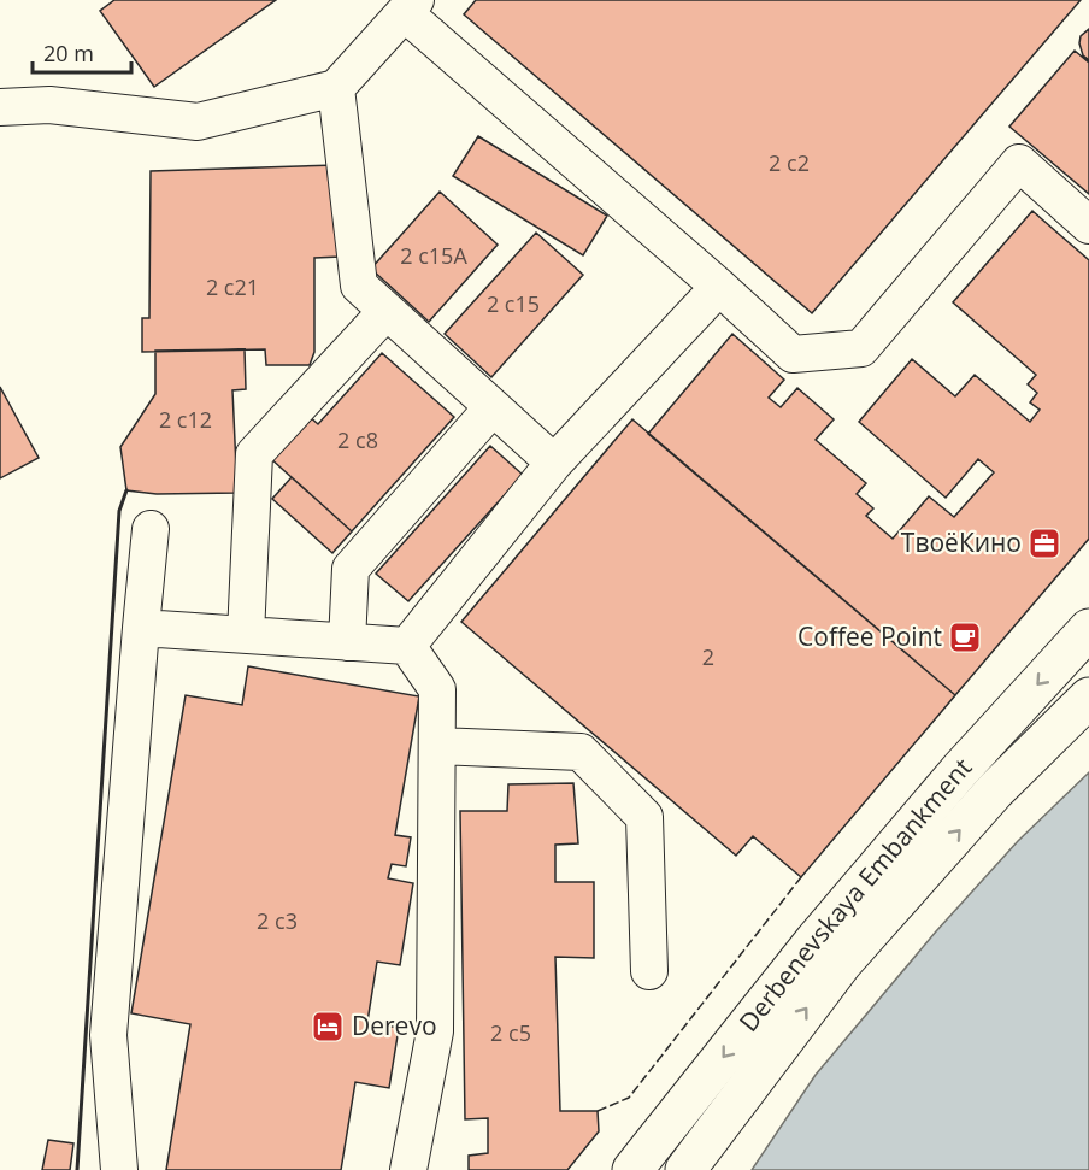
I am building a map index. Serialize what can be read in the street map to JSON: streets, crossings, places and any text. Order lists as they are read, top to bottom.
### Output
{
  "streets": {
    "main road": ["Derbenevskaya Embankment"]
  },
  "places": {
    "office": ["ТвоёКино"],
    "cafe": ["Coffee Point"],
    "hotel": ["Derevo"]
  },
  "house_numbers": [
    "2 с2",
    "2 с15А",
    "2 с21",
    "2 с15",
    "2 с12",
    "2 с8",
    "2",
    "2 с3",
    "2 с5"
  ],
  "scale_bar": "20 m"
}
